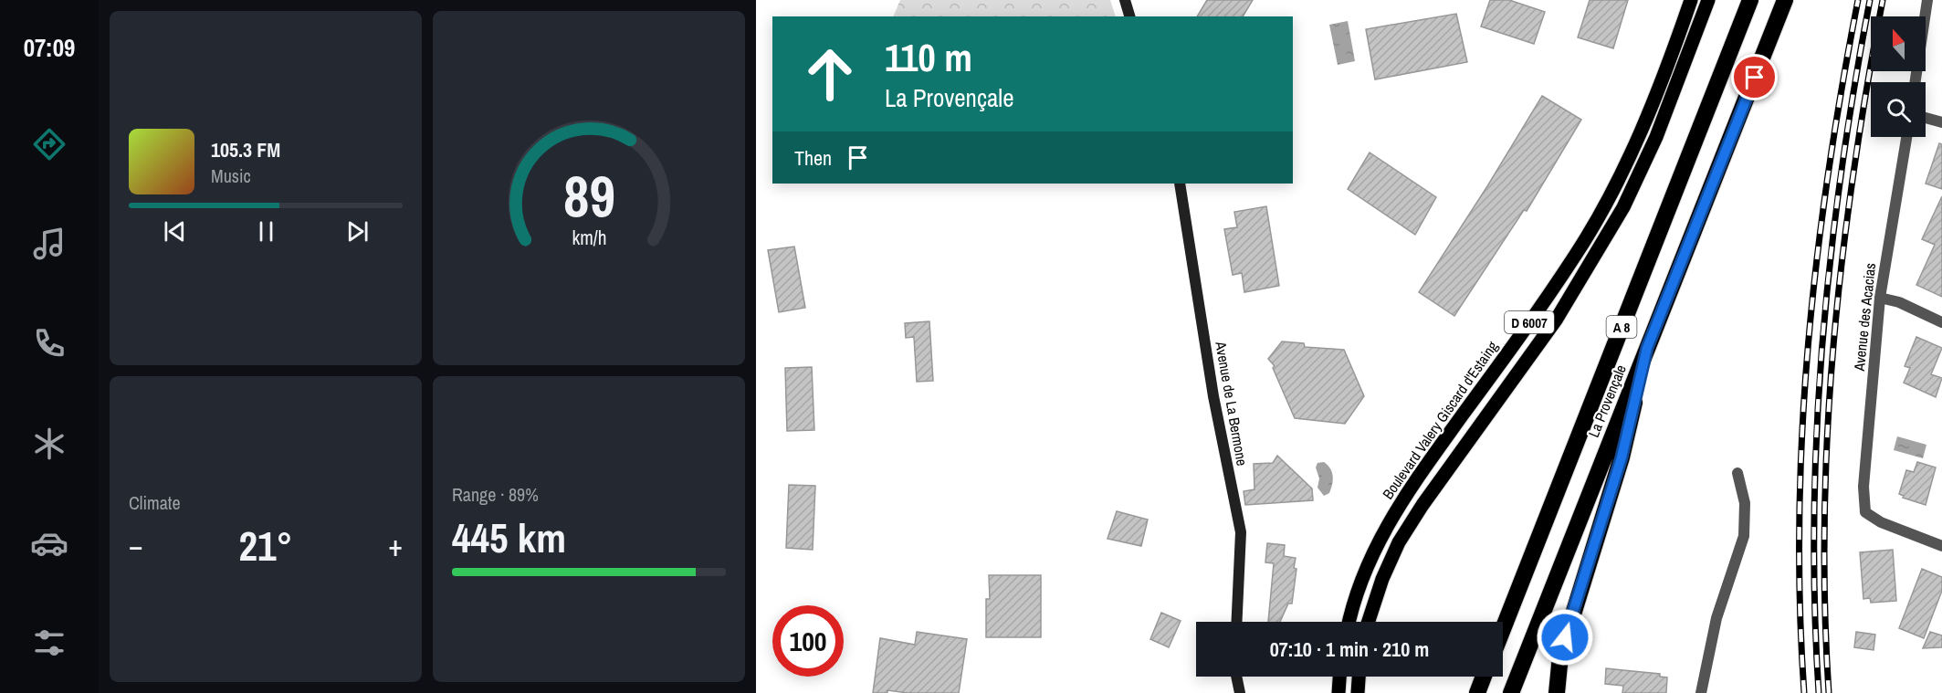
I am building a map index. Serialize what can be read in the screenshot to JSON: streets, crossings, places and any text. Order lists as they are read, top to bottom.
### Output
{
  "streets": {
    "highway": ["A 8", "La Provençale"],
    "main road": ["D 6007", "Boulevard Valery Giscard d'Estaing"],
    "street": ["Avenue des Acacias", "Avenue de La Bermone"]
  },
  "north": "top",
  "page": {
    "tabs": "07:09",
    "turn": ["110 m", "La Provençale"],
    "song": ["105.3 FM", "Music"],
    "then": "Then",
    "tile": [
      "Climate",
      ["Range · 89%", "445 km"]
    ],
    "heat": ["−", "21°", "+"],
    "limit": "100",
    "trip": "07:10 · 1 min · 210 m",
    "gauge": ["89", "km/h"]
  }
}
